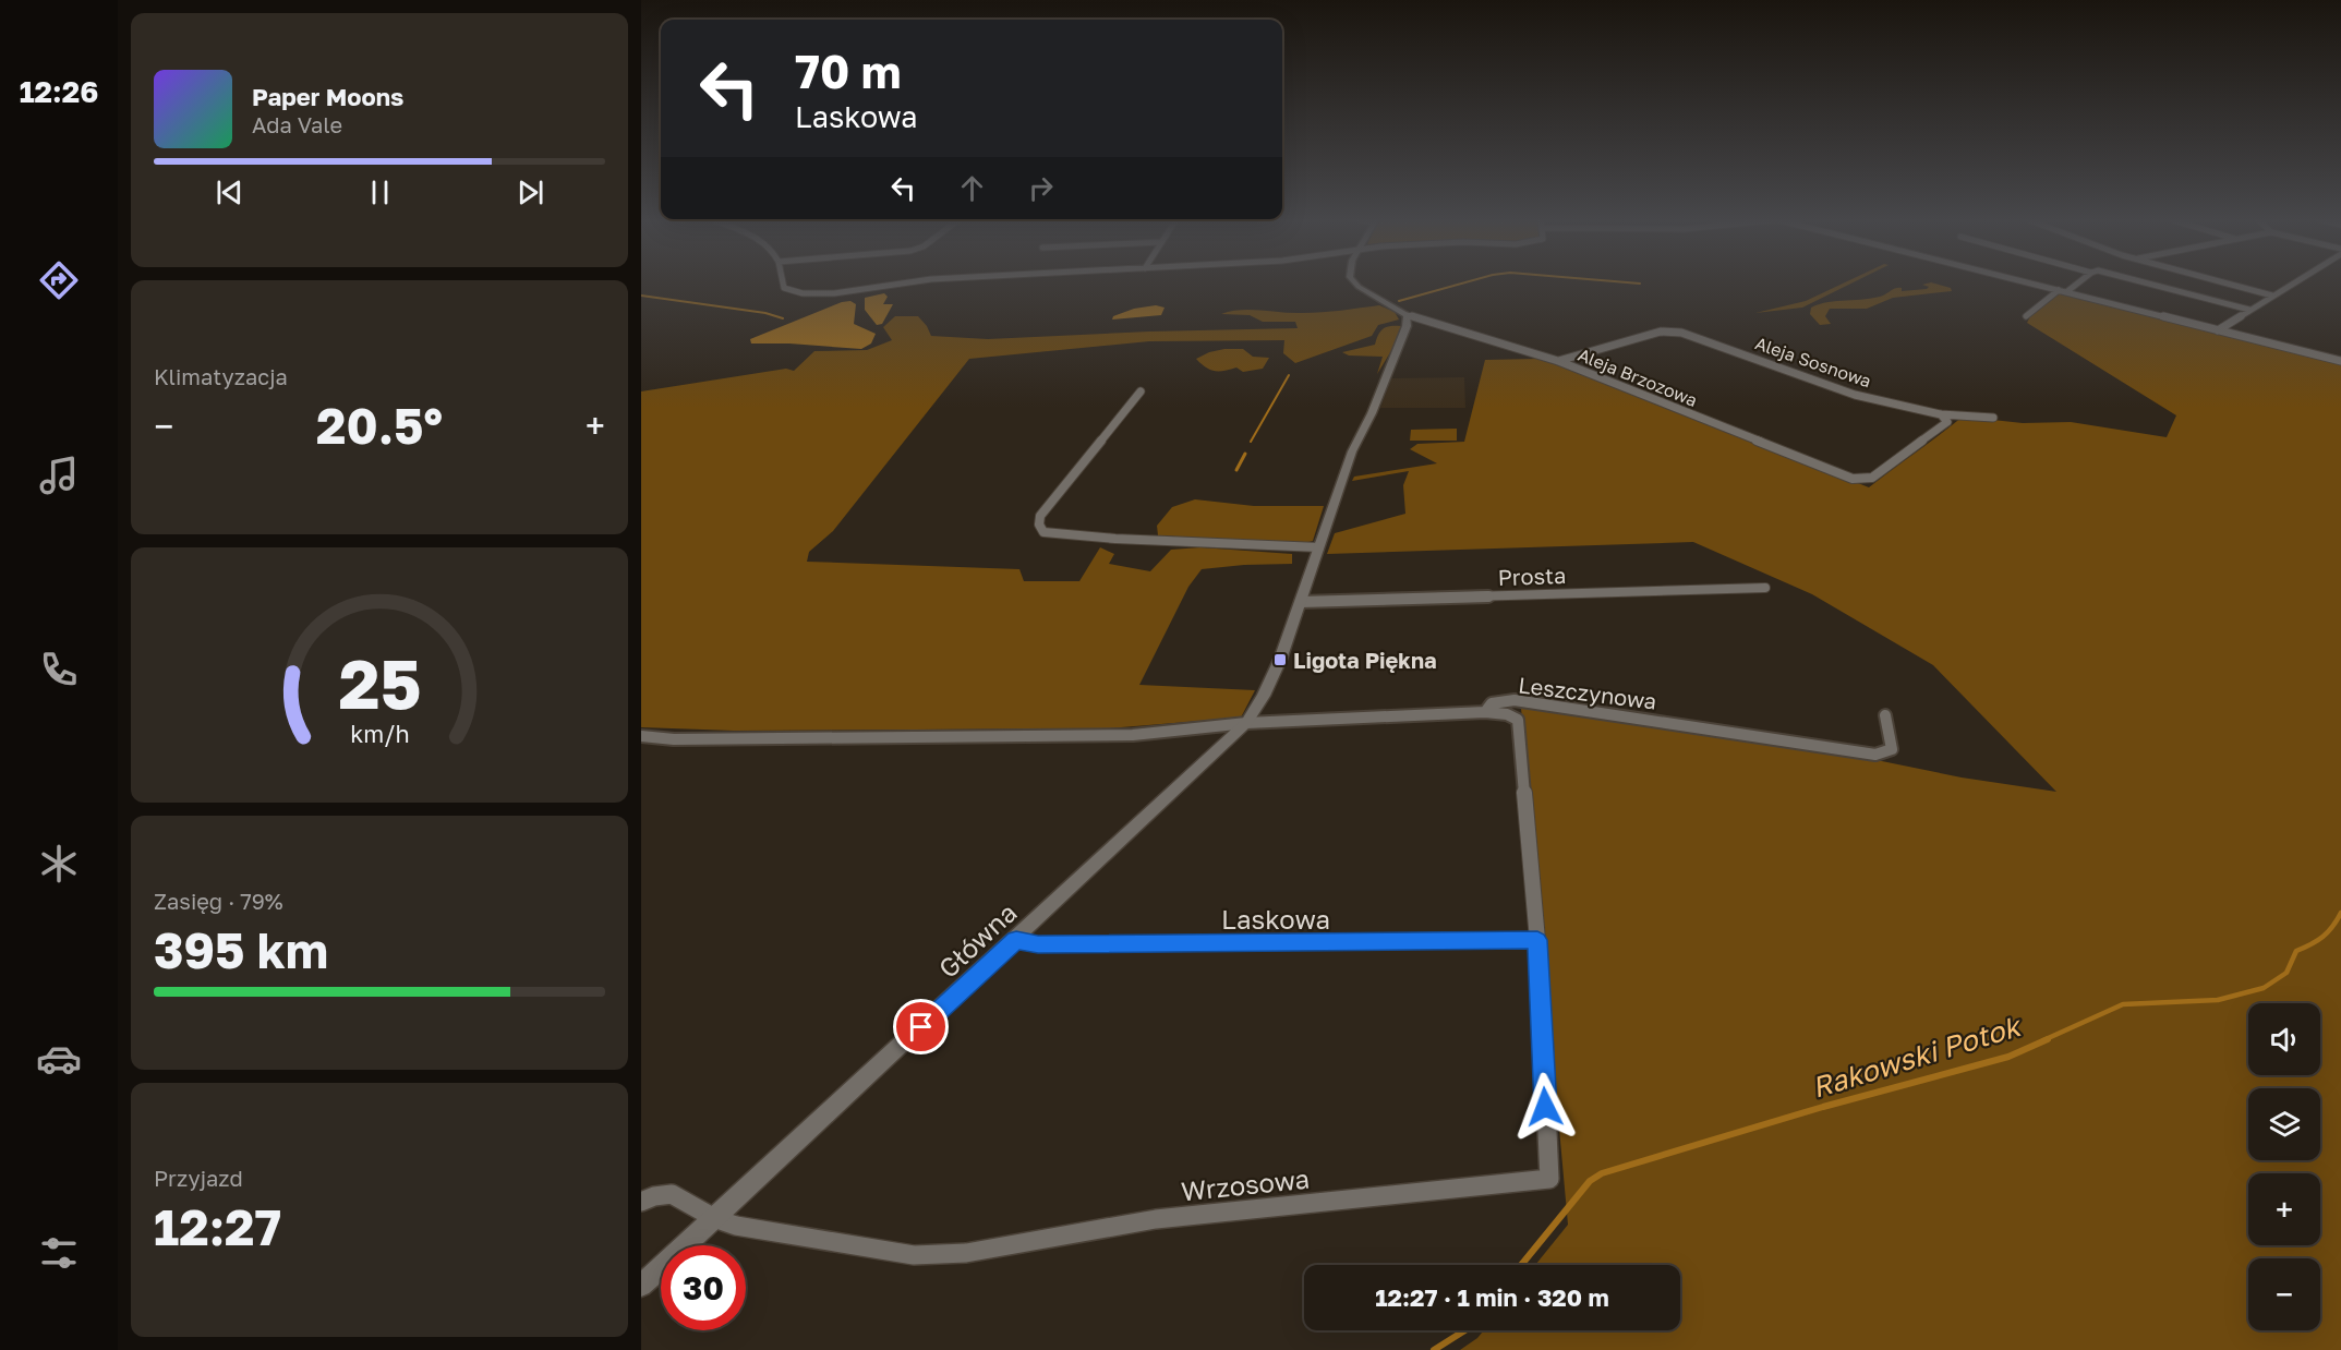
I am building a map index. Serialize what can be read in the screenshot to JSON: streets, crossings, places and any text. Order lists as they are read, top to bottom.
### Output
{
  "streets": {
    "street": [
      "Aleja Sosnowa",
      "Aleja Brzozowa",
      "Prosta",
      "Leszczynowa",
      "Laskowa",
      "Główna",
      "Wrzosowa"
    ]
  },
  "crossings": [
    ["Aleja Sosnowa", "Aleja Brzozowa"],
    ["Leszczynowa", "Główna"],
    ["Laskowa", "Główna"],
    ["Laskowa", "Wrzosowa"],
    ["Główna", "Wrzosowa"]
  ],
  "water": ["Rakowski Potok"],
  "places": {
    "transit": ["Ligota Piękna"]
  },
  "page": {
    "tabs": "12:26",
    "turn": ["70 m", "Laskowa"],
    "song": ["Paper Moons", "Ada Vale"],
    "tile": [
      "Klimatyzacja",
      ["Zasięg · 79%", "395 km"],
      ["Przyjazd", "12:27"]
    ],
    "heat": ["−", "20.5°", "+"],
    "map_buttons": ["+", "−"],
    "limit": "30",
    "trip": "12:27 · 1 min · 320 m",
    "gauge": ["25", "km/h"]
  }
}
